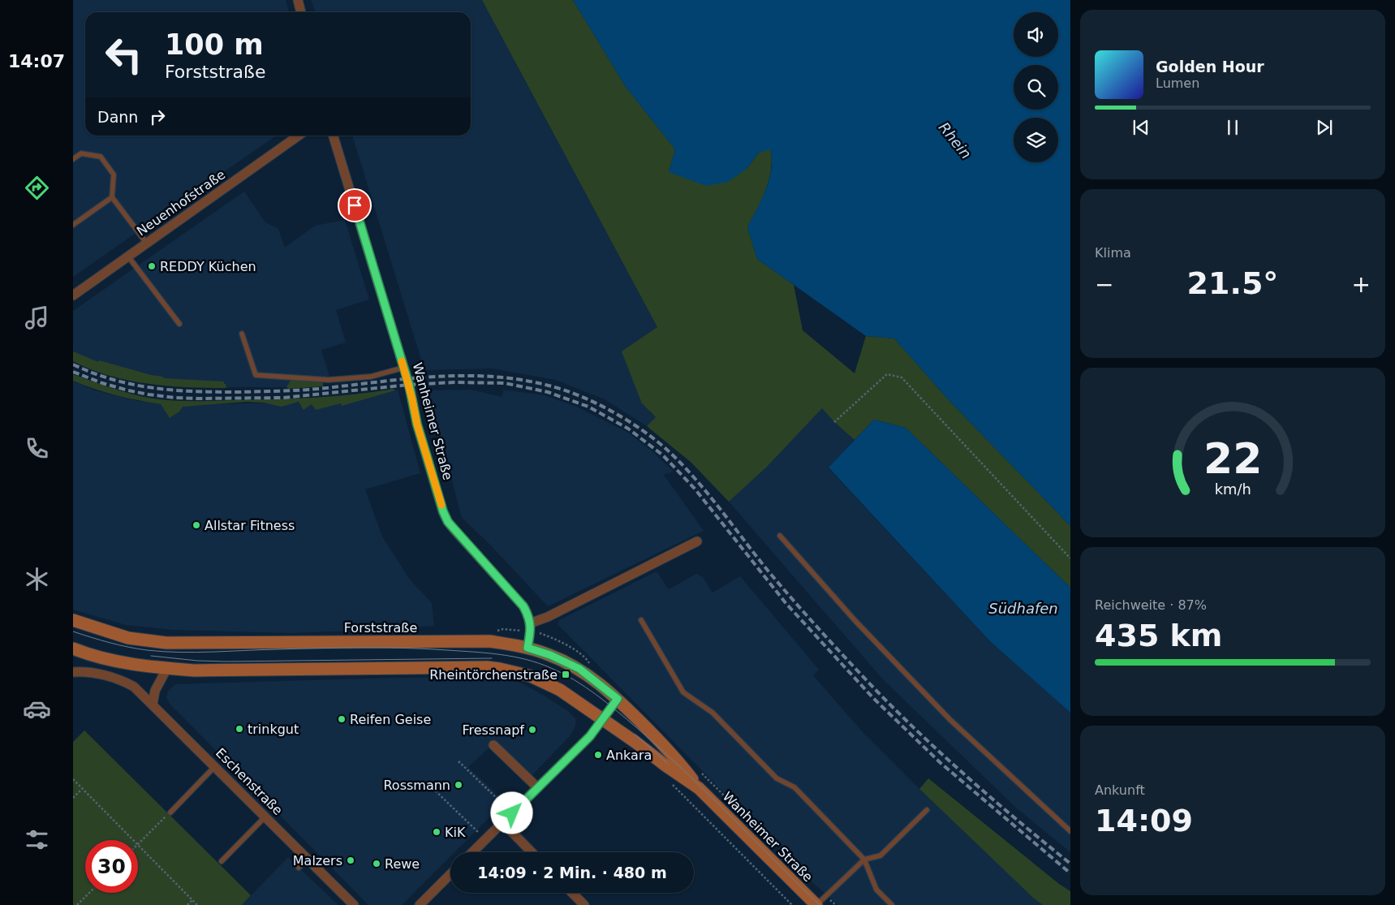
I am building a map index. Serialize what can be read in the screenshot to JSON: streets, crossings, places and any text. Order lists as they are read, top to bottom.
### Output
{
  "streets": {
    "street": [
      "Neuenhofstraße",
      "Wanheimer Straße",
      "Forststraße",
      "Eschenstraße"
    ]
  },
  "crossings": [
    ["Wanheimer Straße", "Forststraße"]
  ],
  "water": ["Rhein", "Südhafen"],
  "places": {
    "other": [
      "REDDY Küchen",
      "Allstar Fitness",
      "Reifen Geise",
      "trinkgut",
      "Fressnapf",
      "Ankara",
      "Rossmann",
      "KiK",
      "Malzers",
      "Rewe"
    ],
    "transit": ["Rheintörchenstraße"]
  },
  "page": {
    "tabs": "14:07",
    "turn": ["100 m", "Forststraße"],
    "song": ["Golden Hour", "Lumen"],
    "then": "Dann",
    "tile": [
      "Klima",
      ["Reichweite · 87%", "435 km"],
      ["Ankunft", "14:09"]
    ],
    "heat": ["−", "21.5°", "+"],
    "limit": "30",
    "trip": "14:09 · 2 Min. · 480 m",
    "gauge": ["22", "km/h"]
  }
}
